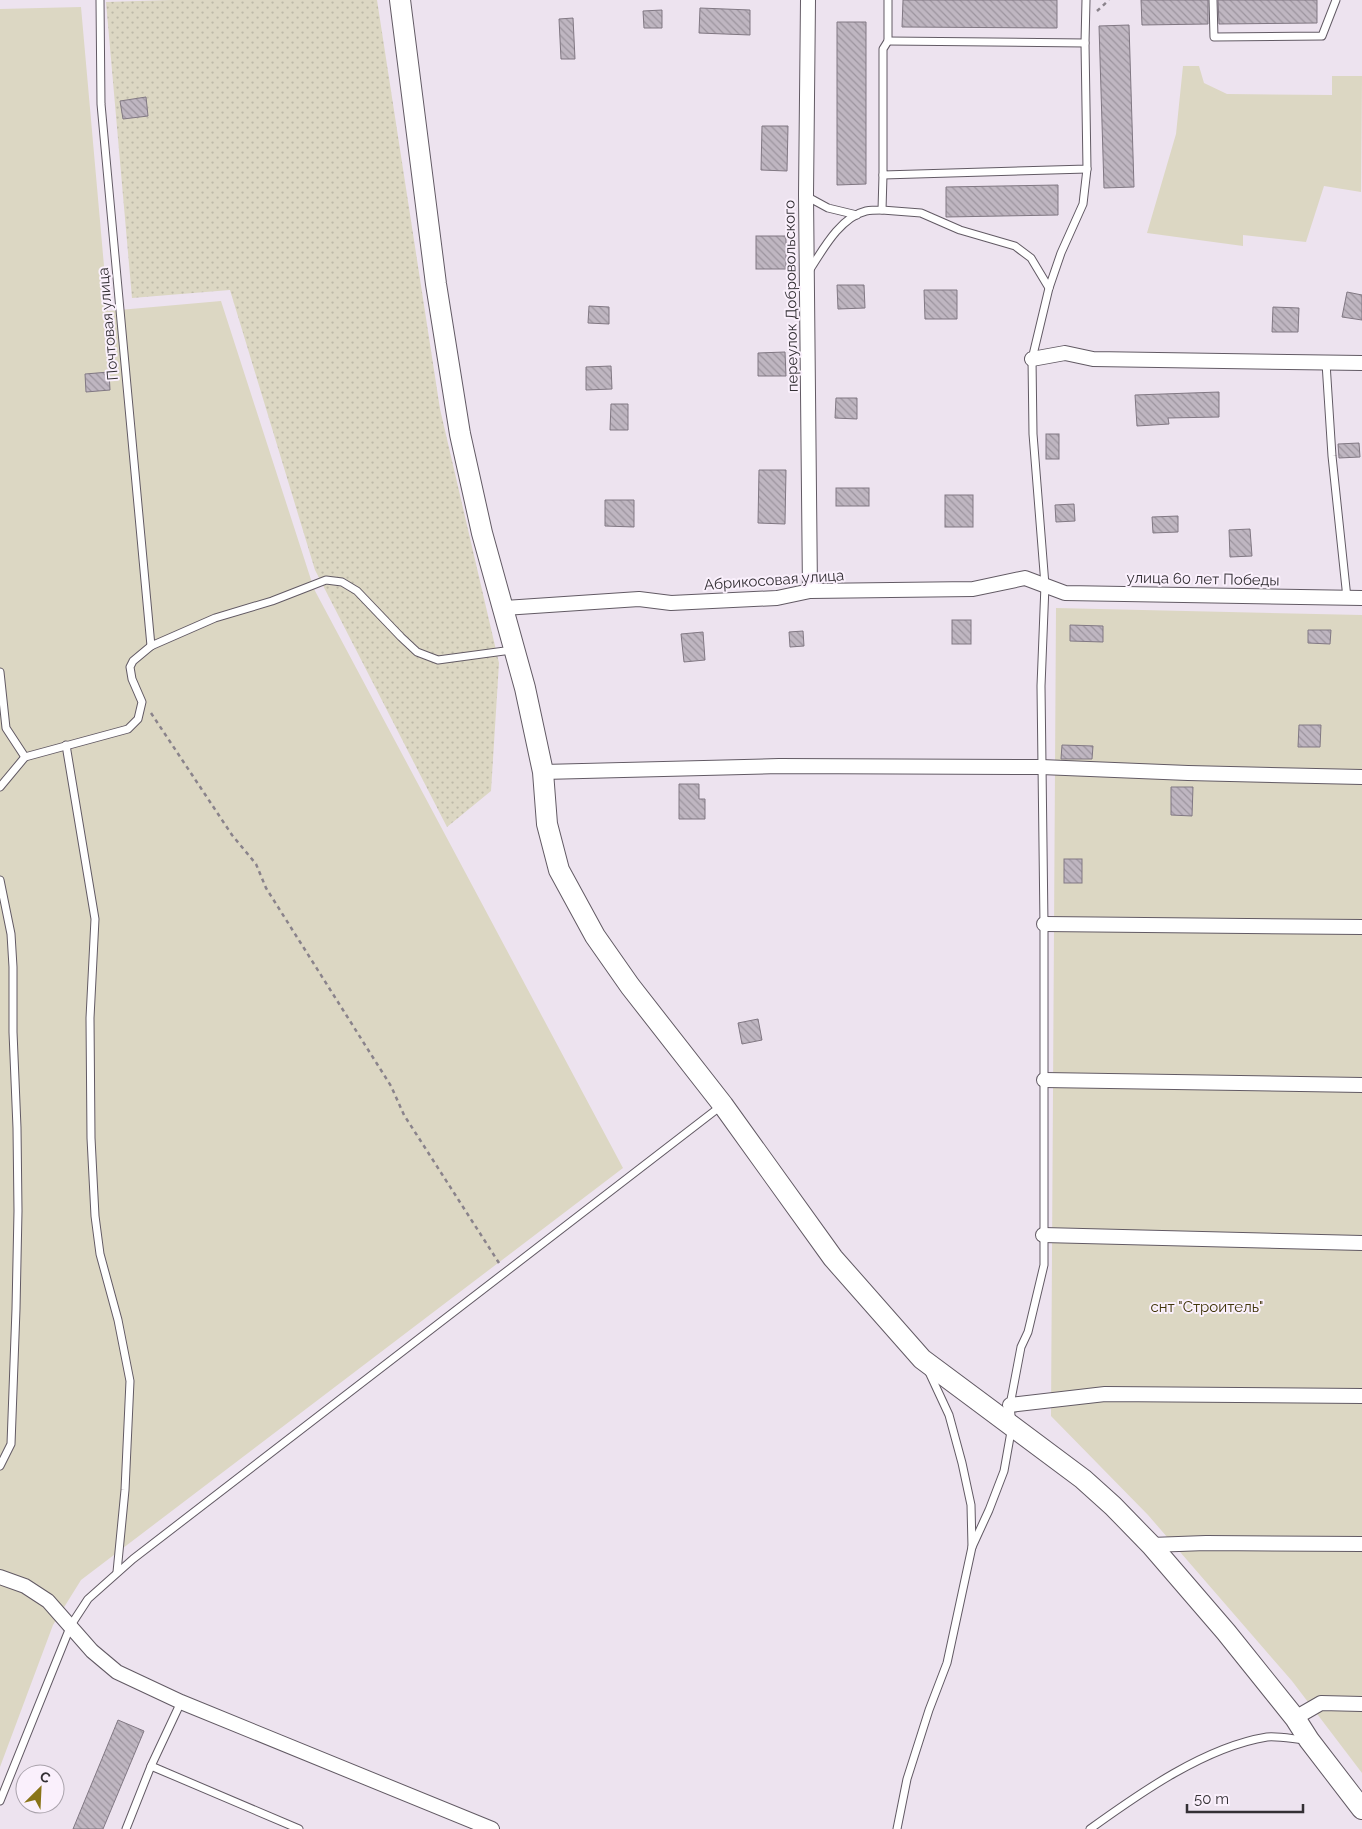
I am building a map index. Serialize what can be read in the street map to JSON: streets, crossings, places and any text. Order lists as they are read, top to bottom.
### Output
{
  "streets": {
    "street": ["переулок Добровольского", "улица 60 лет Победы", "Абрикосовая улица"],
    "lane": ["Почтовая улица"]
  },
  "crossings": [
    ["переулок Добровольского", "Абрикосовая улица"],
    ["улица 60 лет Победы", "Абрикосовая улица"]
  ],
  "parks": ["снт \"Строитель\""],
  "scale_bar": "50 m",
  "north": "top right"
}
